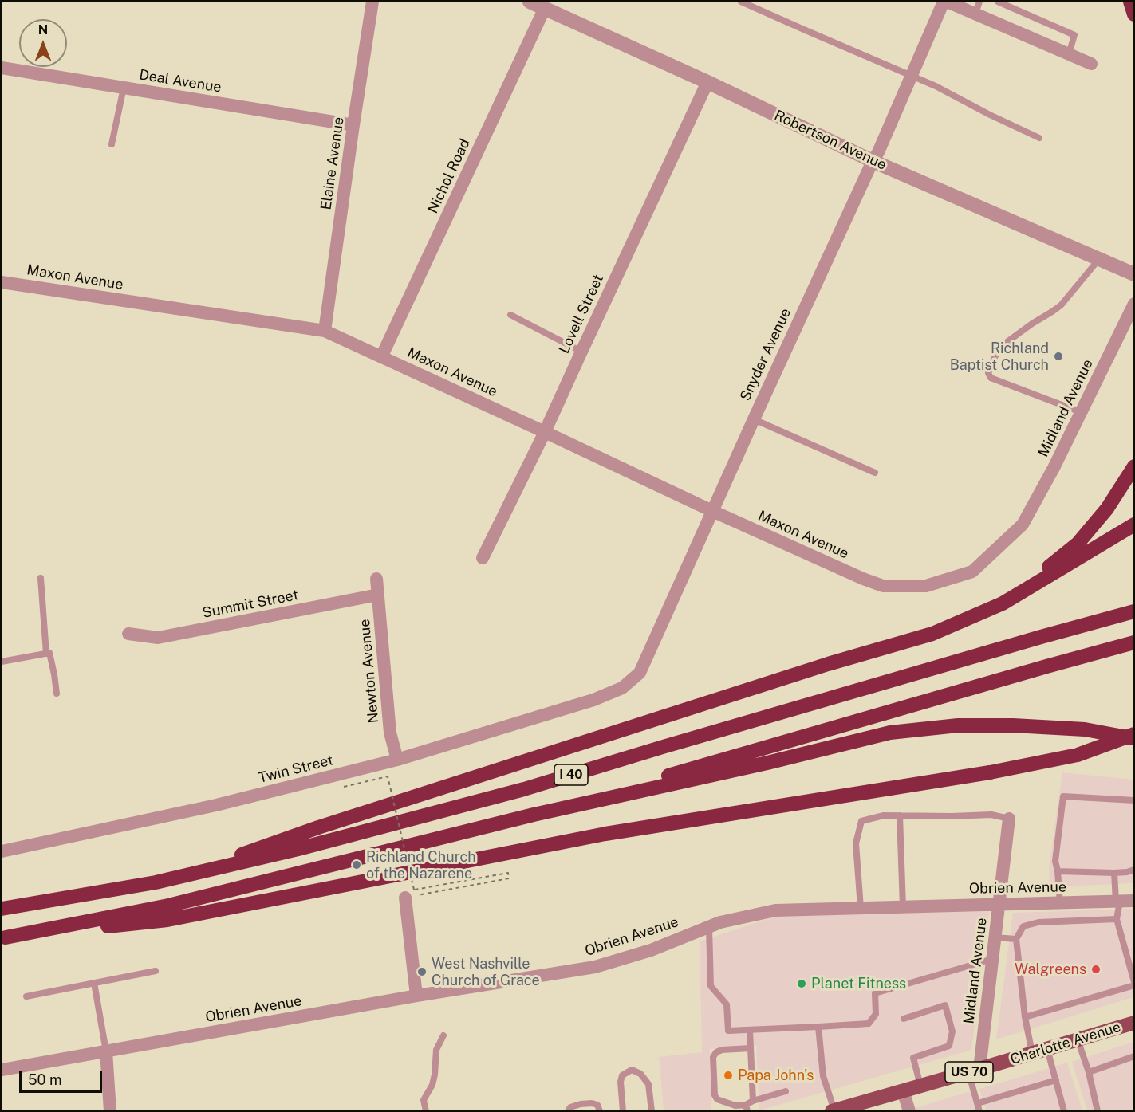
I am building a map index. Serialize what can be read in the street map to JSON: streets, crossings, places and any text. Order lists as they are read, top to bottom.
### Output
{
  "streets": {
    "highway": ["I 40"],
    "main road": ["Charlotte Avenue", "US 70"],
    "street": [
      "Deal Avenue",
      "Robertson Avenue",
      "Elaine Avenue",
      "Nichol Road",
      "Maxon Avenue",
      "Lovell Street",
      "Snyder Avenue",
      "Midland Avenue",
      "Summit Street",
      "Newton Avenue",
      "Twin Street",
      "Obrien Avenue"
    ]
  },
  "crossings": [
    ["Deal Avenue", "Elaine Avenue"],
    ["Robertson Avenue", "Nichol Road"],
    ["Robertson Avenue", "Lovell Street"],
    ["Robertson Avenue", "Snyder Avenue"],
    ["Elaine Avenue", "Maxon Avenue"],
    ["Nichol Road", "Maxon Avenue"],
    ["Maxon Avenue", "Lovell Street"],
    ["Maxon Avenue", "Snyder Avenue"],
    ["Maxon Avenue", "Midland Avenue"],
    ["Snyder Avenue", "Twin Street"],
    ["Midland Avenue", "Obrien Avenue"],
    ["Midland Avenue", "Charlotte Avenue"],
    ["Summit Street", "Newton Avenue"],
    ["Newton Avenue", "Twin Street"]
  ],
  "places": [
    "Richland Baptist Church",
    "Richland Church of the Nazarene",
    "Walgreens",
    "West Nashville Church of Grace",
    "Planet Fitness",
    "Papa John's"
  ],
  "scale_bar": "50 m",
  "north": "top"
}
